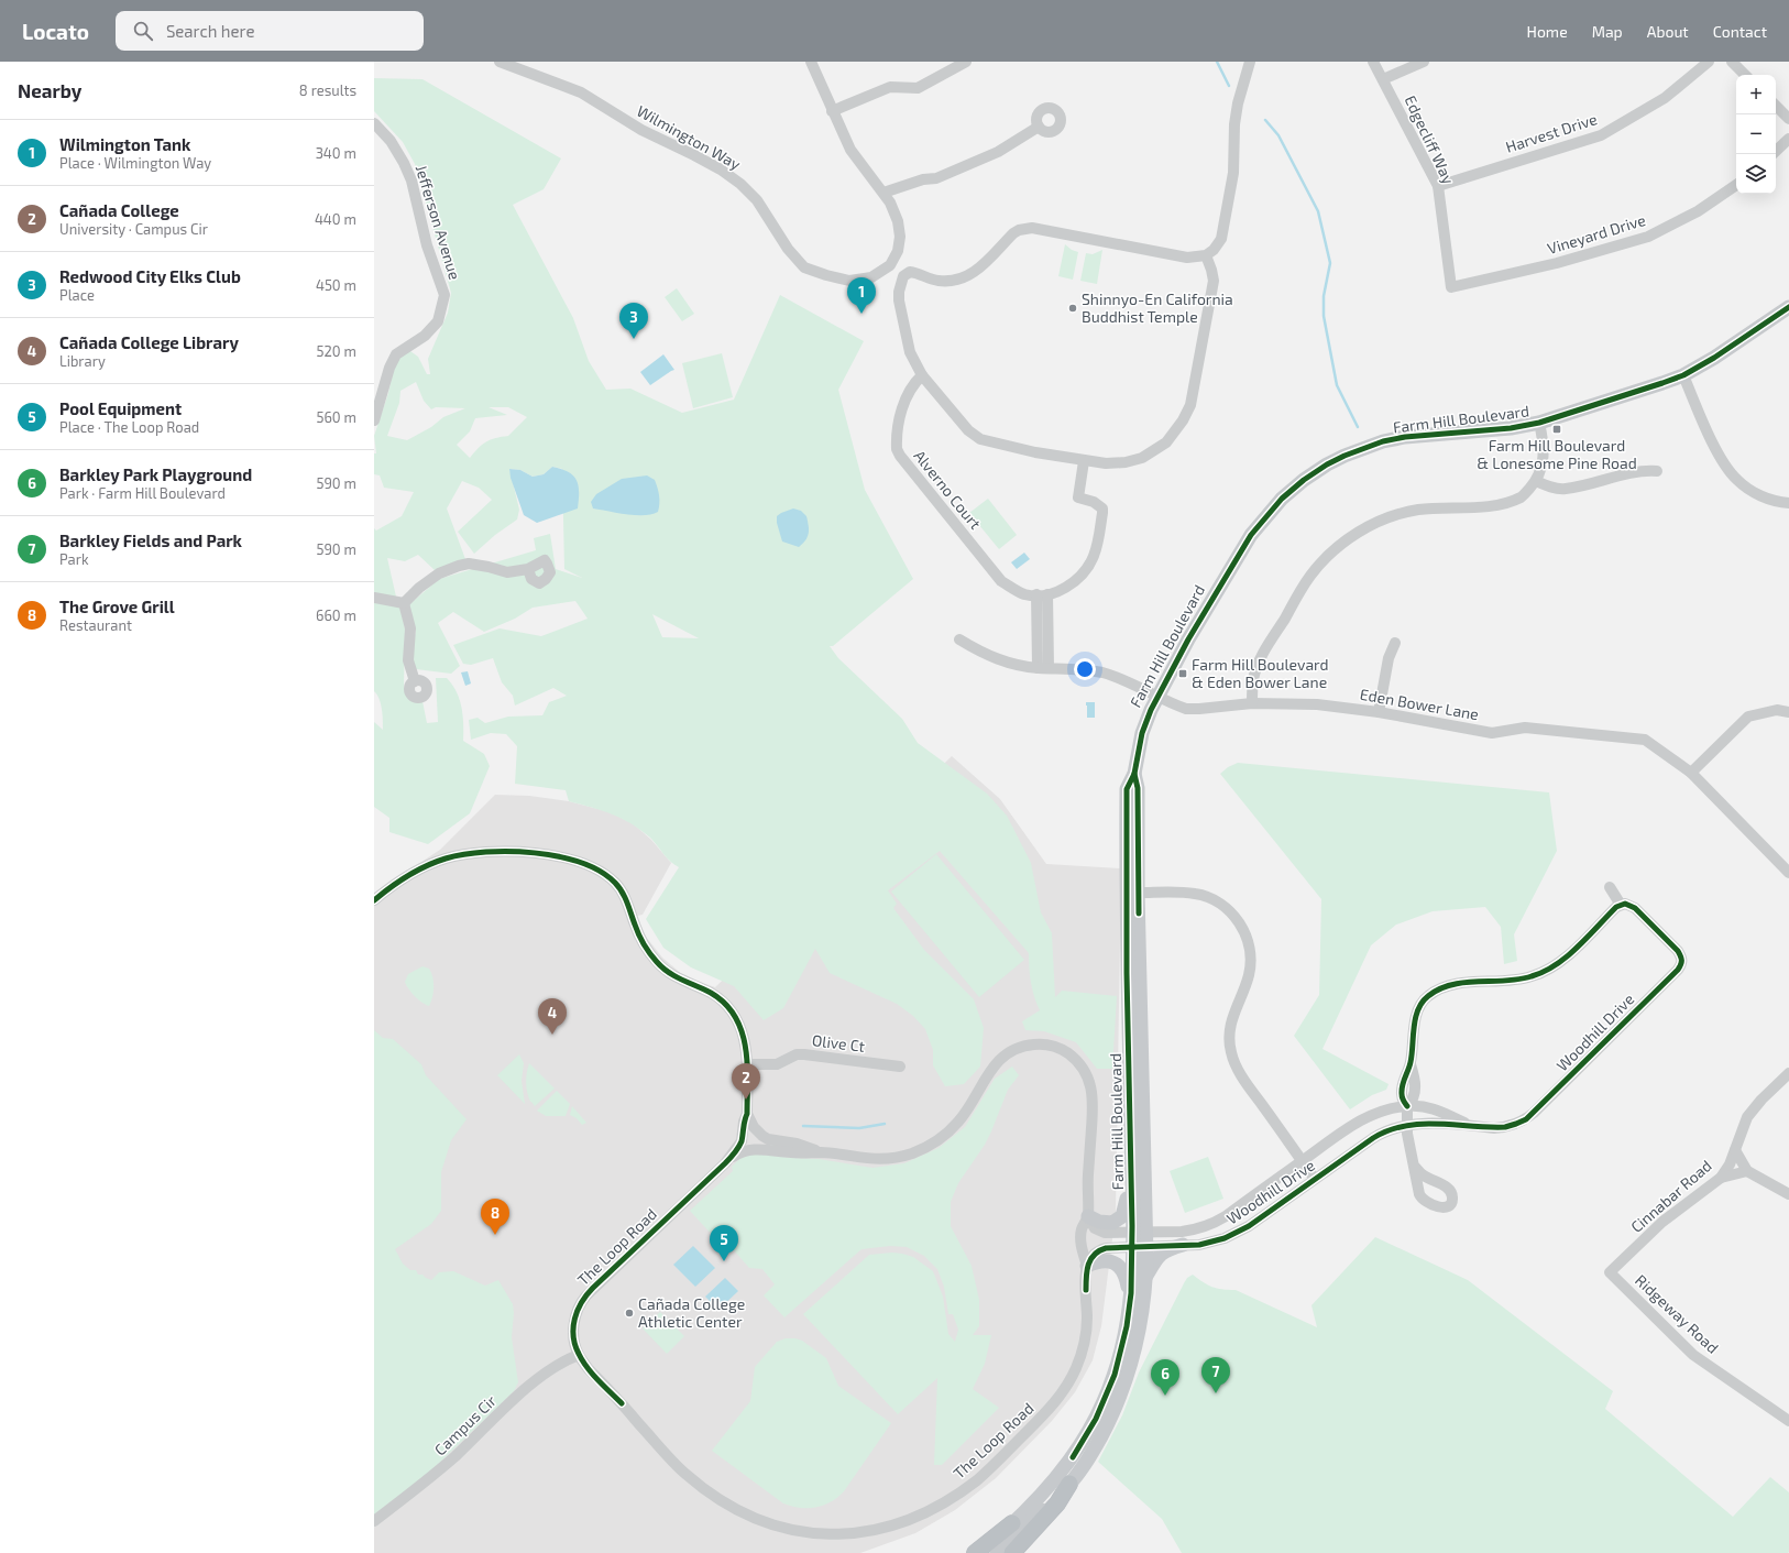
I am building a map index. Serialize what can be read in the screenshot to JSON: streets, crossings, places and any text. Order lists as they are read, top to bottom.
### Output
{
  "streets": {
    "main road": ["Farm Hill Boulevard"],
    "street": [
      "Harvest Drive",
      "Wilmington Way",
      "Edgecliff Way",
      "Jefferson Avenue",
      "Vineyard Drive",
      "Alverno Court",
      "Eden Bower Lane",
      "Woodhill Drive",
      "Olive Ct",
      "Cinnabar Road",
      "The Loop Road",
      "Ridgeway Road",
      "Campus Cir"
    ]
  },
  "crossings": [
    ["Harvest Drive", "Edgecliff Way"],
    ["Edgecliff Way", "Vineyard Drive"],
    ["Farm Hill Boulevard", "Eden Bower Lane"],
    ["Farm Hill Boulevard", "Woodhill Drive"],
    ["Cinnabar Road", "Ridgeway Road"],
    ["The Loop Road", "Campus Cir"]
  ],
  "places": {
    "other": ["Shinnyo-En California Buddhist Temple", "Cañada College Athletic Center"],
    "transit": ["Farm Hill Boulevard & Lonesome Pine Road", "Farm Hill Boulevard & Eden Bower Lane"]
  },
  "page": {
    "header": "Locato",
    "search": "Search here",
    "nav": [
      "Home",
      "Map",
      "About",
      "Contact"
    ],
    "heading": ["Nearby", "8 results"],
    "map_buttons": ["+", "−"],
    "list": [
      {
        "mark": "1",
        "name": "Wilmington Tank",
        "note": "Place · Wilmington Way",
        "value": "340 m"
      },
      {
        "mark": "2",
        "name": "Cañada College",
        "note": "University · Campus Cir",
        "value": "440 m"
      },
      {
        "mark": "3",
        "name": "Redwood City Elks Club",
        "note": "Place",
        "value": "450 m"
      },
      {
        "mark": "4",
        "name": "Cañada College Library",
        "note": "Library",
        "value": "520 m"
      },
      {
        "mark": "5",
        "name": "Pool Equipment",
        "note": "Place · The Loop Road",
        "value": "560 m"
      },
      {
        "mark": "6",
        "name": "Barkley Park Playground",
        "note": "Park · Farm Hill Boulevard",
        "value": "590 m"
      },
      {
        "mark": "7",
        "name": "Barkley Fields and Park",
        "note": "Park",
        "value": "590 m"
      },
      {
        "mark": "8",
        "name": "The Grove Grill",
        "note": "Restaurant",
        "value": "660 m"
      }
    ],
    "pins": [
      "1",
      "3",
      "4",
      "2",
      "8",
      "5",
      "7",
      "6"
    ]
  }
}
